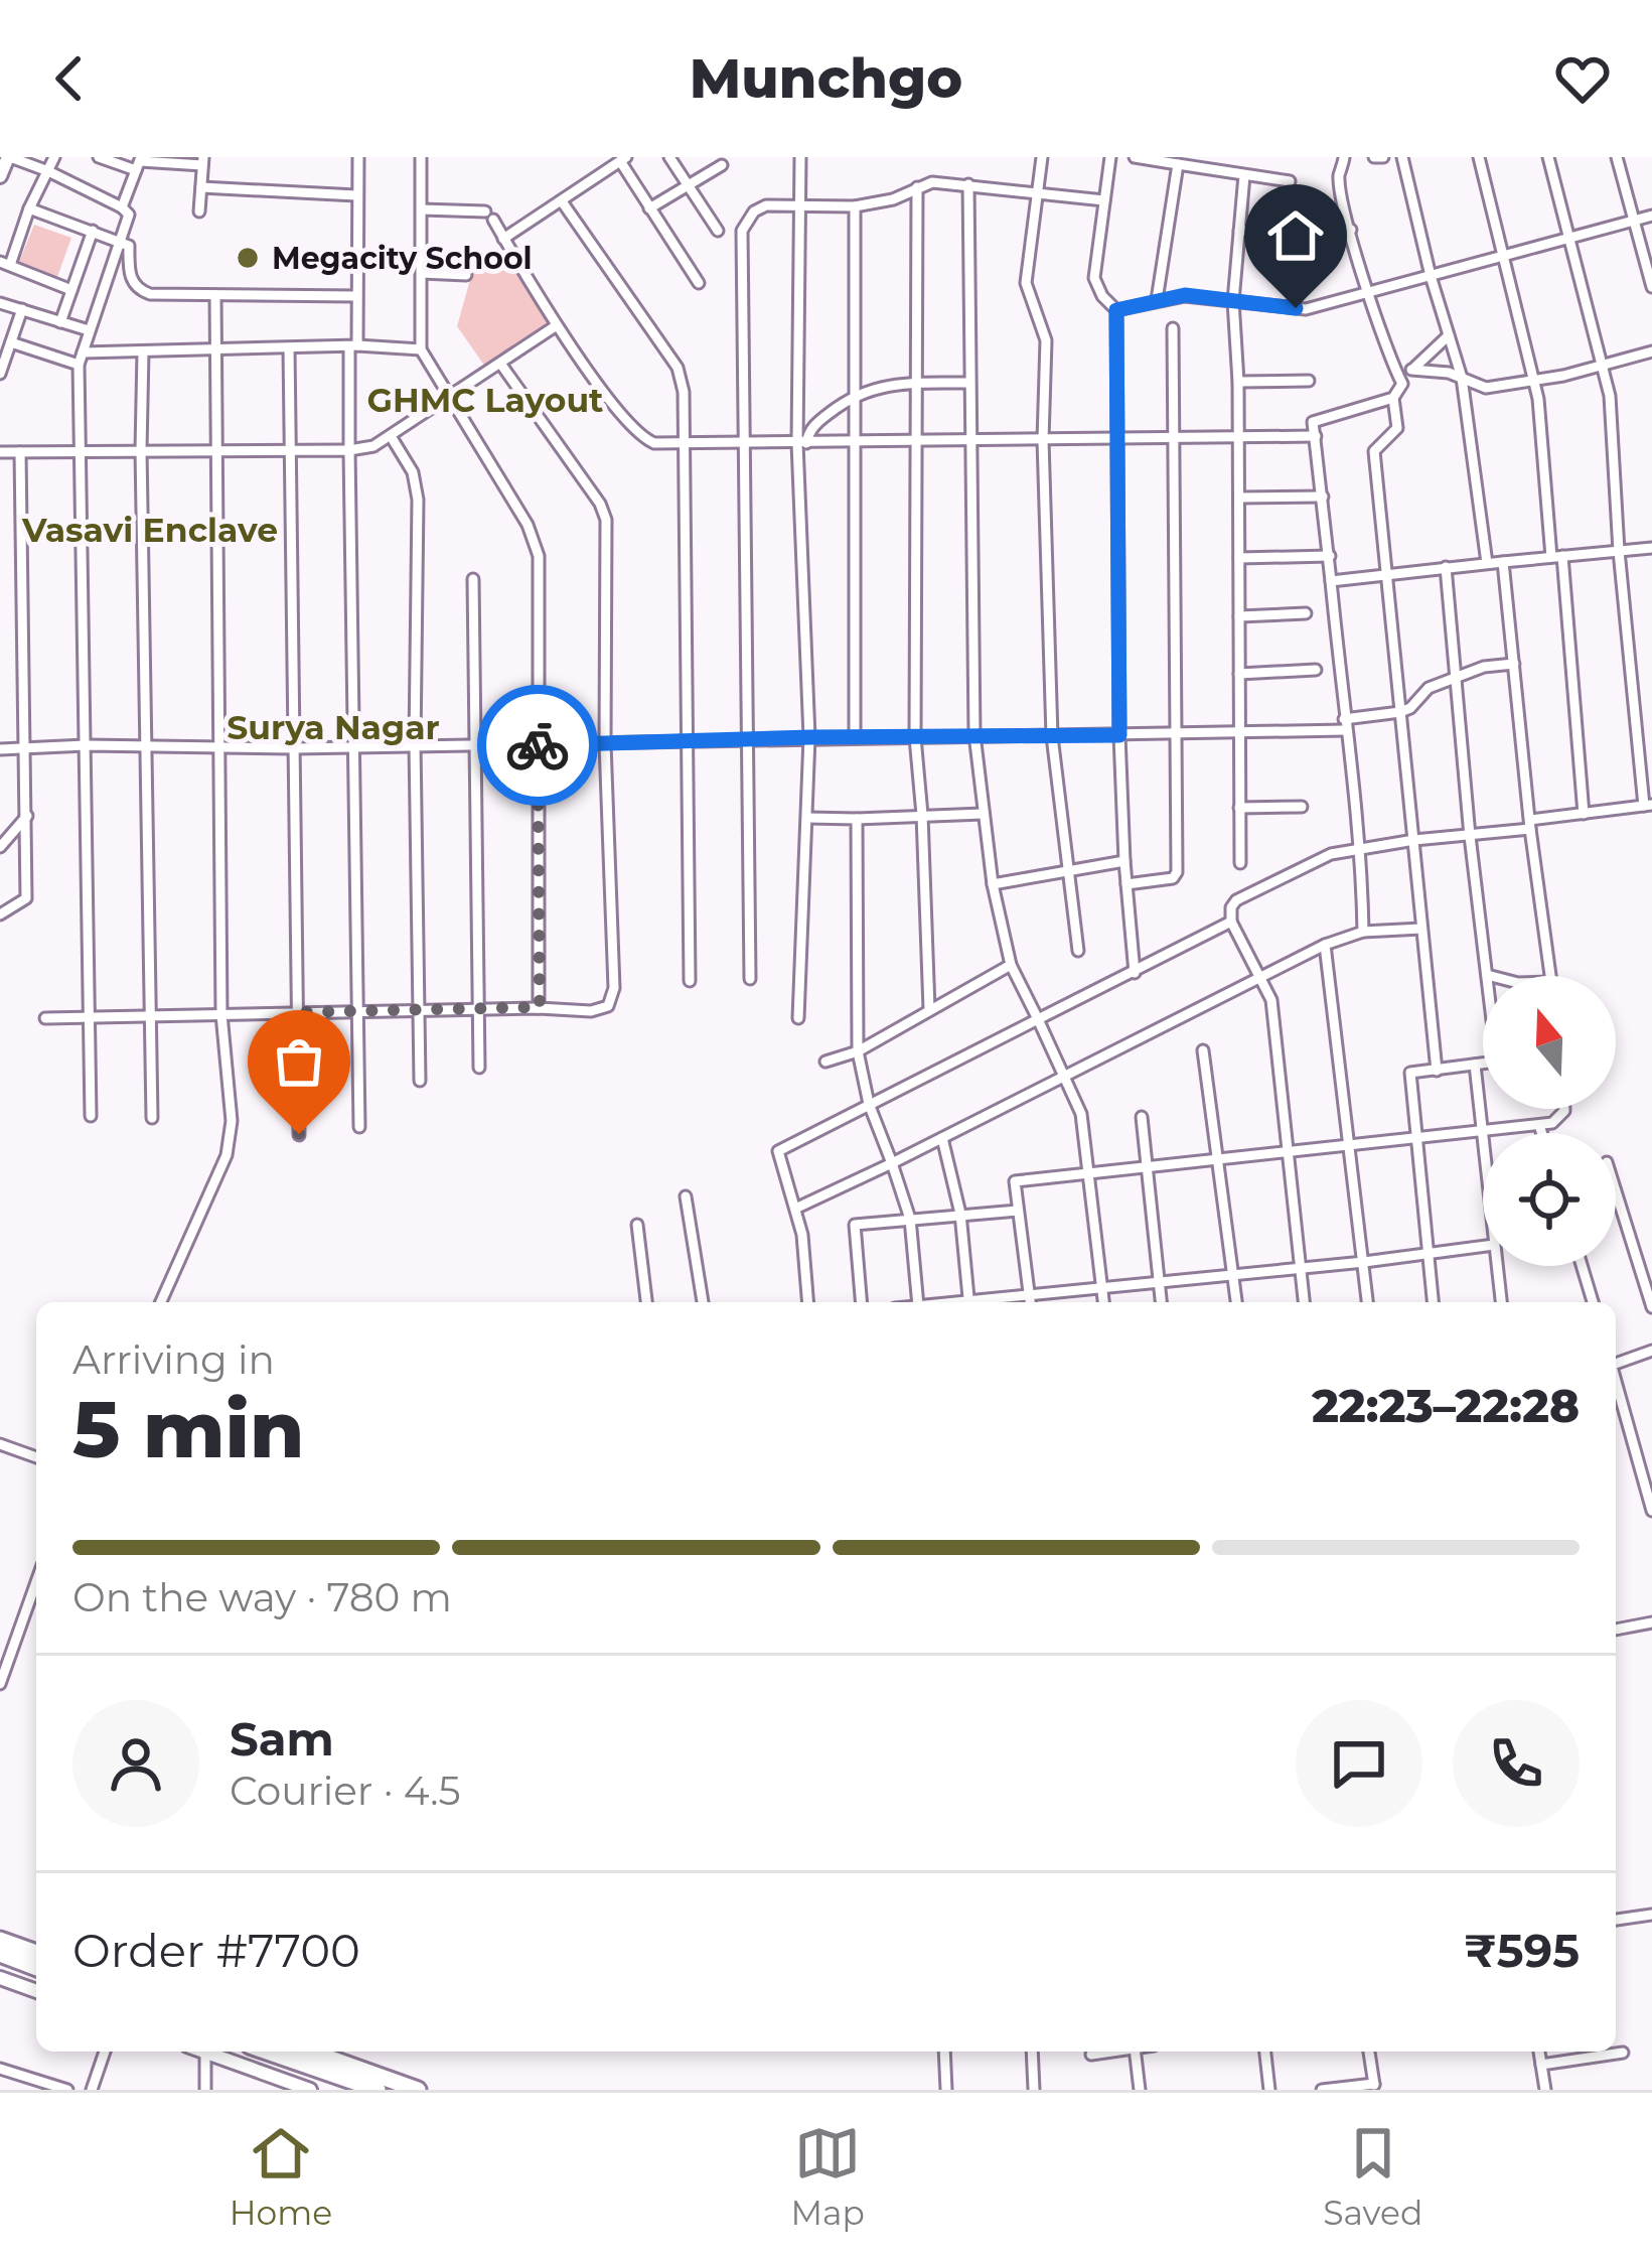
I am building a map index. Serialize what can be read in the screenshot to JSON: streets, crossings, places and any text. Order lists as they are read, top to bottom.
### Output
{
  "districts": ["GHMC Layout", "Vasavi Enclave", "Surya Nagar"],
  "places": ["Megacity School"],
  "north": "top",
  "page": {
    "header": "Munchgo",
    "heading": ["5 min", "Arriving in", "22:23–22:28"],
    "panel": [
      "Sam",
      "Courier · 4.5",
      "Order #7700",
      "₹595"
    ],
    "bar": "On the way · 780 m",
    "tabs": ["Home", "Map", "Saved"]
  }
}
